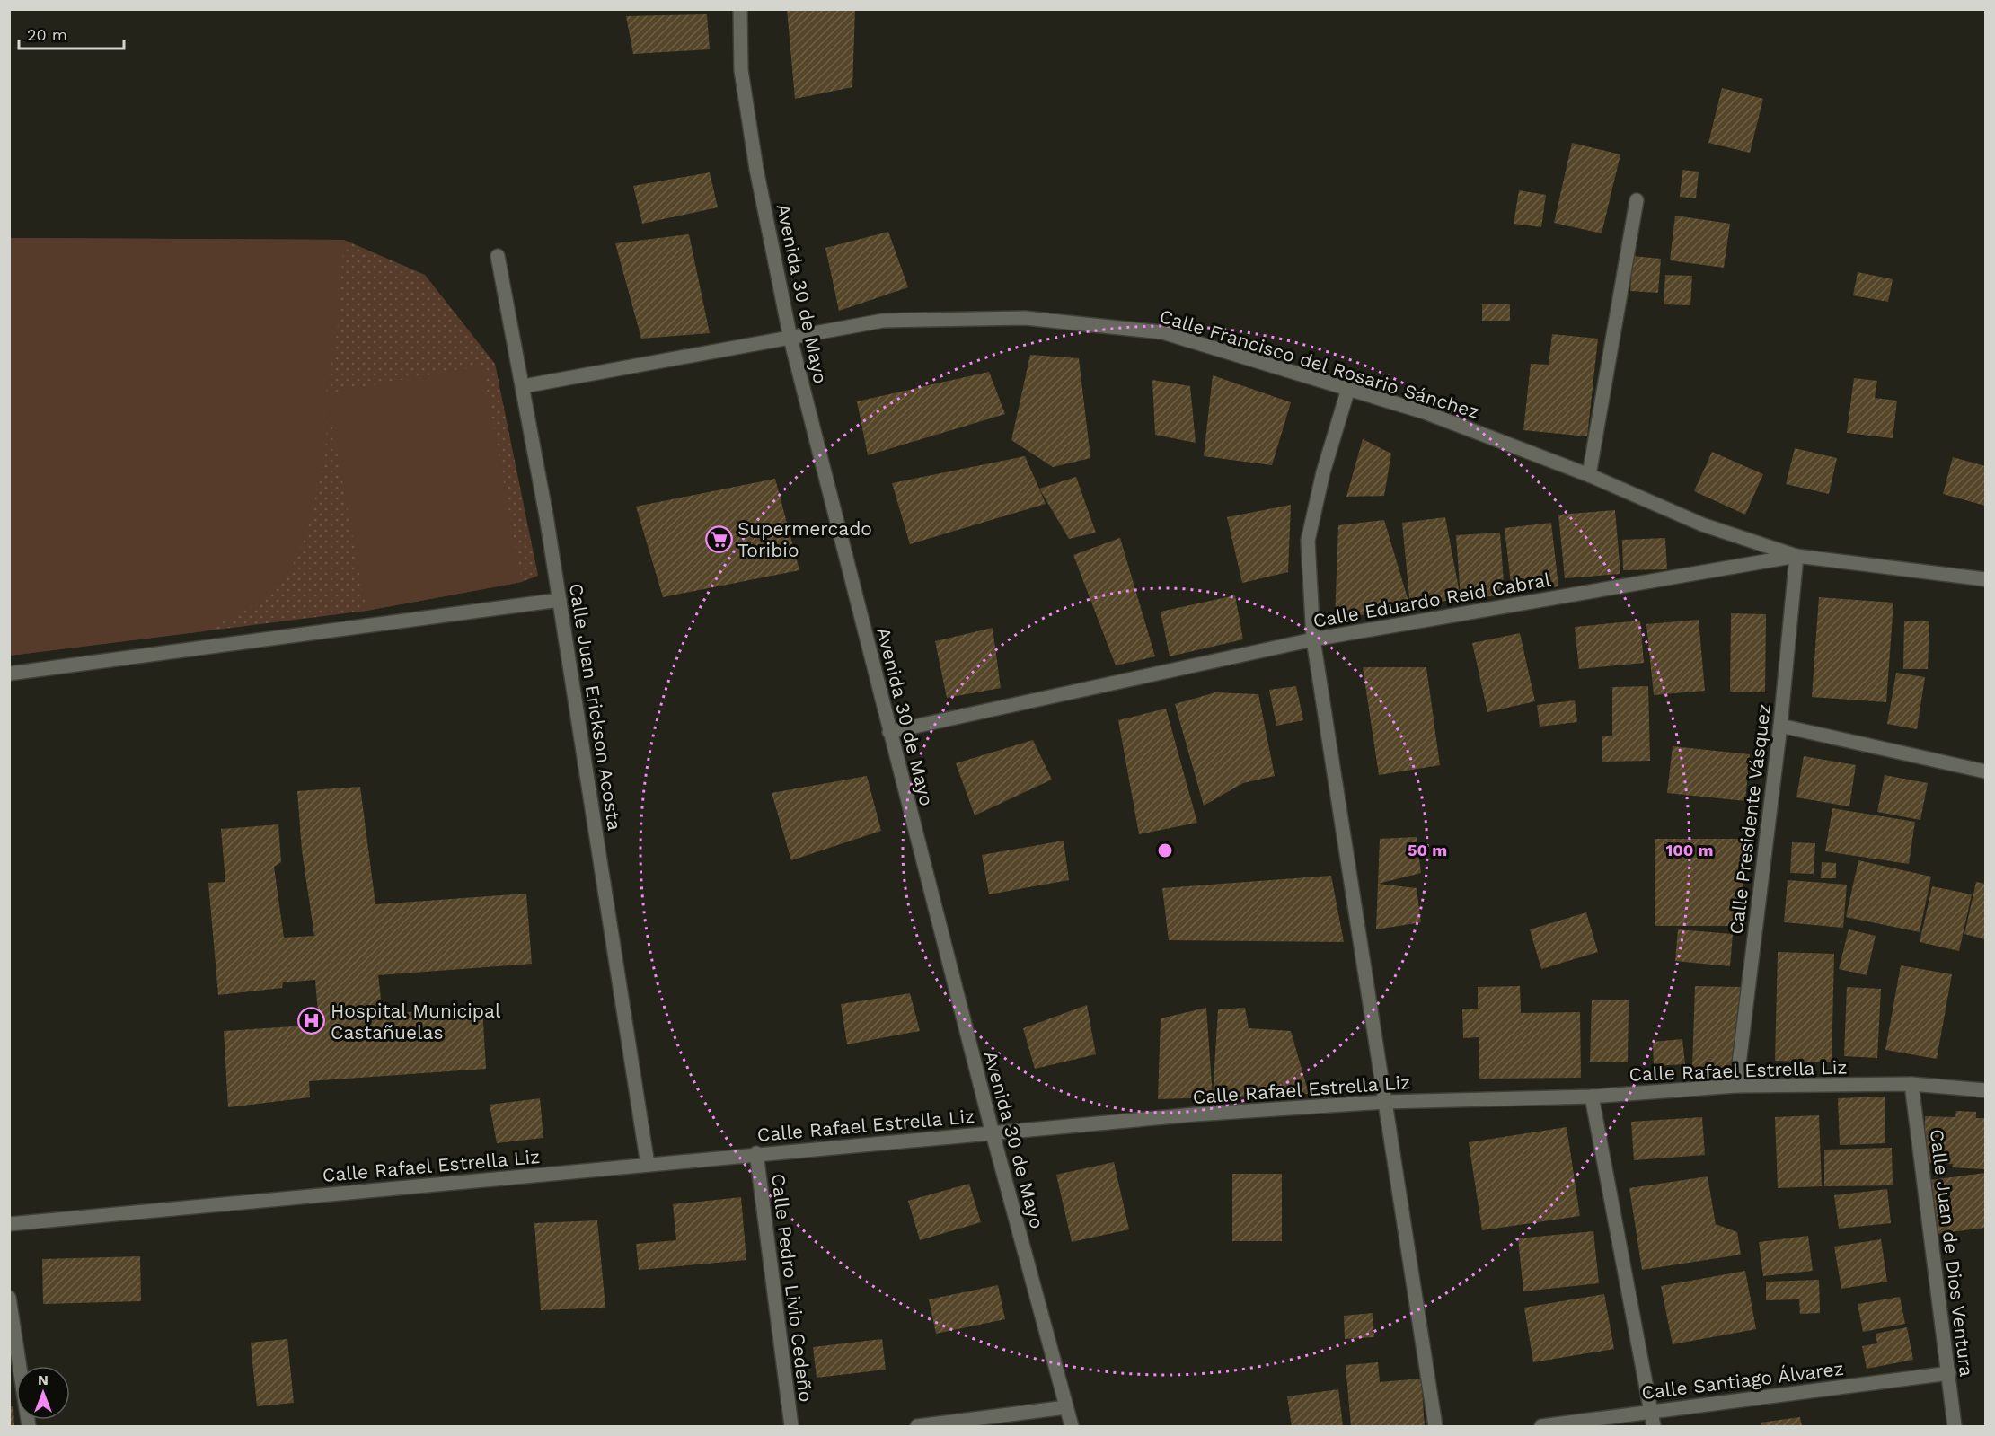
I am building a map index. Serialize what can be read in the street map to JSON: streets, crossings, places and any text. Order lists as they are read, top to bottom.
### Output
{
  "streets": {
    "street": [
      "Avenida 30 de Mayo",
      "Calle Francisco del Rosario Sánchez",
      "Calle Eduardo Reid Cabral",
      "Calle Juan Erickson Acosta",
      "Calle Presidente Vásquez",
      "Calle Rafael Estrella Liz",
      "Calle Juan de Dios Ventura",
      "Calle Pedro Livio Cedeño",
      "Calle Santiago Álvarez"
    ]
  },
  "crossings": [
    ["Avenida 30 de Mayo", "Calle Francisco del Rosario Sánchez"],
    ["Avenida 30 de Mayo", "Calle Eduardo Reid Cabral"],
    ["Avenida 30 de Mayo", "Calle Rafael Estrella Liz"],
    ["Calle Francisco del Rosario Sánchez", "Calle Eduardo Reid Cabral"],
    ["Calle Francisco del Rosario Sánchez", "Calle Juan Erickson Acosta"],
    ["Calle Francisco del Rosario Sánchez", "Calle Presidente Vásquez"],
    ["Calle Eduardo Reid Cabral", "Calle Presidente Vásquez"],
    ["Calle Juan Erickson Acosta", "Calle Rafael Estrella Liz"],
    ["Calle Presidente Vásquez", "Calle Rafael Estrella Liz"],
    ["Calle Rafael Estrella Liz", "Calle Juan de Dios Ventura"],
    ["Calle Rafael Estrella Liz", "Calle Pedro Livio Cedeño"],
    ["Calle Juan de Dios Ventura", "Calle Santiago Álvarez"]
  ],
  "places": {
    "supermarket": ["Supermercado Toribio"],
    "hospital": ["Hospital Municipal Castañuelas"]
  },
  "scale_bar": "20 m",
  "north": "top",
  "rings": ["50 m", "100 m"]
}
